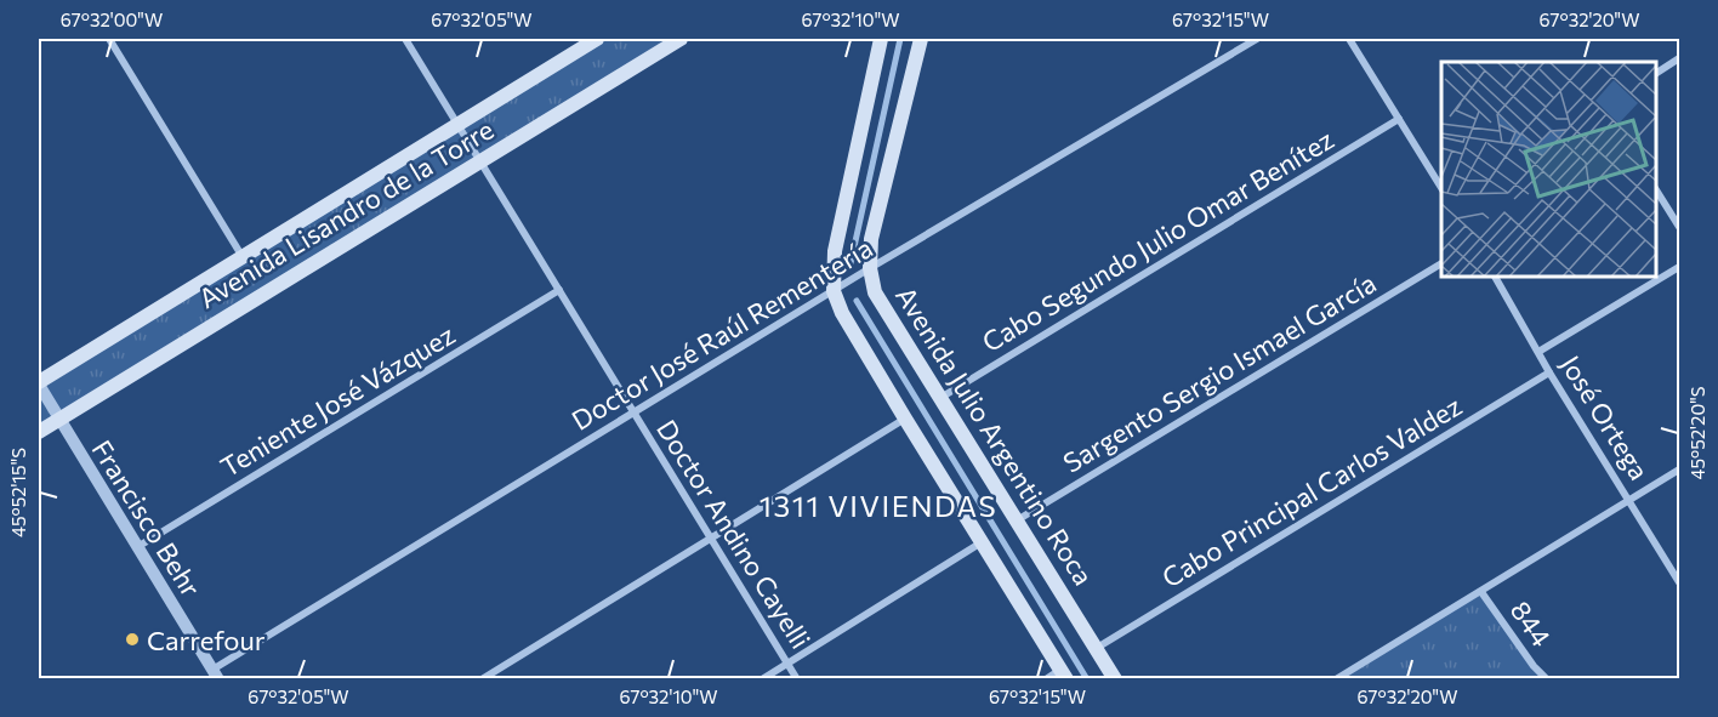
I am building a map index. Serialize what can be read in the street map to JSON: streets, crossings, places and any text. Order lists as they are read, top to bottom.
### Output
{
  "streets": {
    "main road": ["Avenida Lisandro de la Torre", "Avenida Julio Argentino Roca"],
    "street": [
      "Cabo Segundo Julio Omar Benítez",
      "Doctor José Raúl Rementería",
      "Sargento Sergio Ismael García",
      "Teniente José Vázquez",
      "José Ortega",
      "Cabo Principal Carlos Valdez",
      "Francisco Behr",
      "Doctor Andino Cayelli",
      "844"
    ]
  },
  "crossings": [
    ["Avenida Lisandro de la Torre", "Francisco Behr"],
    ["Avenida Lisandro de la Torre", "Doctor Andino Cayelli"],
    ["Cabo Segundo Julio Omar Benítez", "Avenida Julio Argentino Roca"],
    ["Doctor José Raúl Rementería", "Avenida Julio Argentino Roca"],
    ["Doctor José Raúl Rementería", "Francisco Behr"],
    ["Doctor José Raúl Rementería", "Doctor Andino Cayelli"],
    ["Sargento Sergio Ismael García", "Avenida Julio Argentino Roca"],
    ["Teniente José Vázquez", "Francisco Behr"],
    ["Teniente José Vázquez", "Doctor Andino Cayelli"],
    ["José Ortega", "Cabo Principal Carlos Valdez"],
    ["Avenida Julio Argentino Roca", "Cabo Principal Carlos Valdez"]
  ],
  "districts": ["1311 VIVIENDAS"],
  "places": ["Carrefour"],
  "coordinates": [
    "67°32'00\"W",
    "67°32'05\"W",
    "67°32'10\"W",
    "67°32'15\"W",
    "67°32'20\"W",
    "45°52'20\"S",
    "45°52'15\"S"
  ]
}
